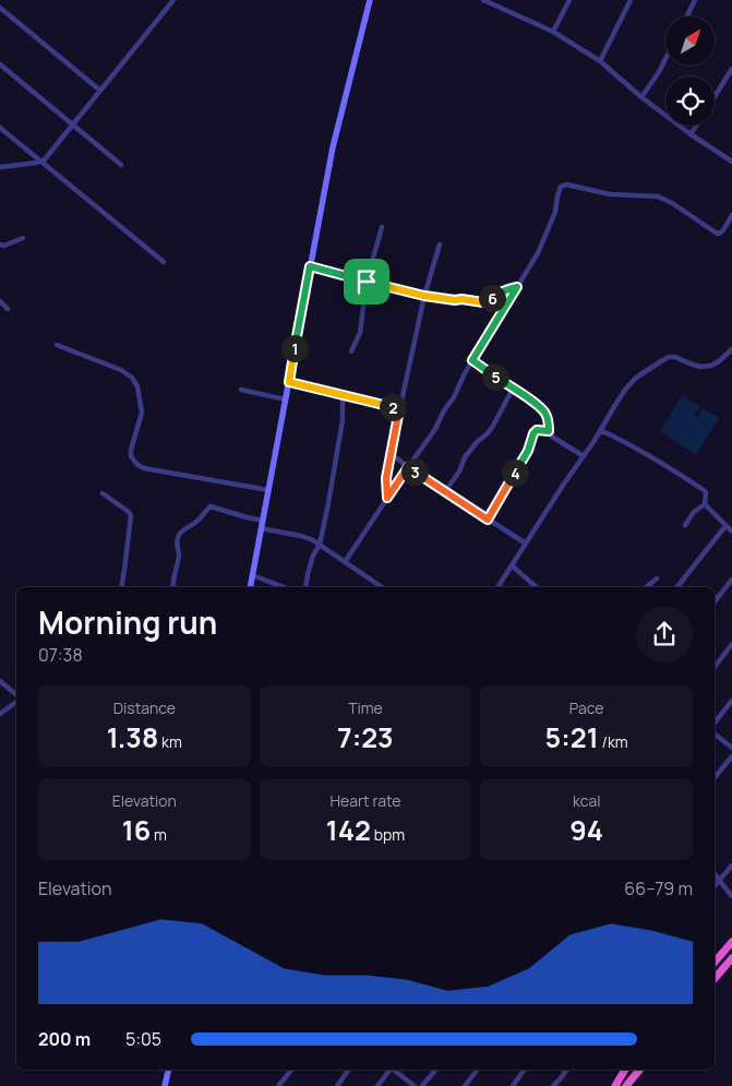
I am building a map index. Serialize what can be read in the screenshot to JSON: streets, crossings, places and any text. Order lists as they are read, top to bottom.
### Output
{
  "north": "top right",
  "page": {
    "pins": [
      "6",
      "1",
      "5",
      "2",
      "3",
      "4"
    ],
    "heading": ["Morning run", "07:38"],
    "stats": [
      ["Distance", "1.38 km"],
      ["Time", "7:23"],
      ["Pace", "5:21 /km"],
      ["Elevation", "16 m"],
      ["Heart rate", "142 bpm"],
      ["kcal", "94"]
    ],
    "chart": ["Elevation", "66–79 m"],
    "list": [
      {
        "name": "200 m",
        "note": "5:05"
      }
    ]
  }
}
